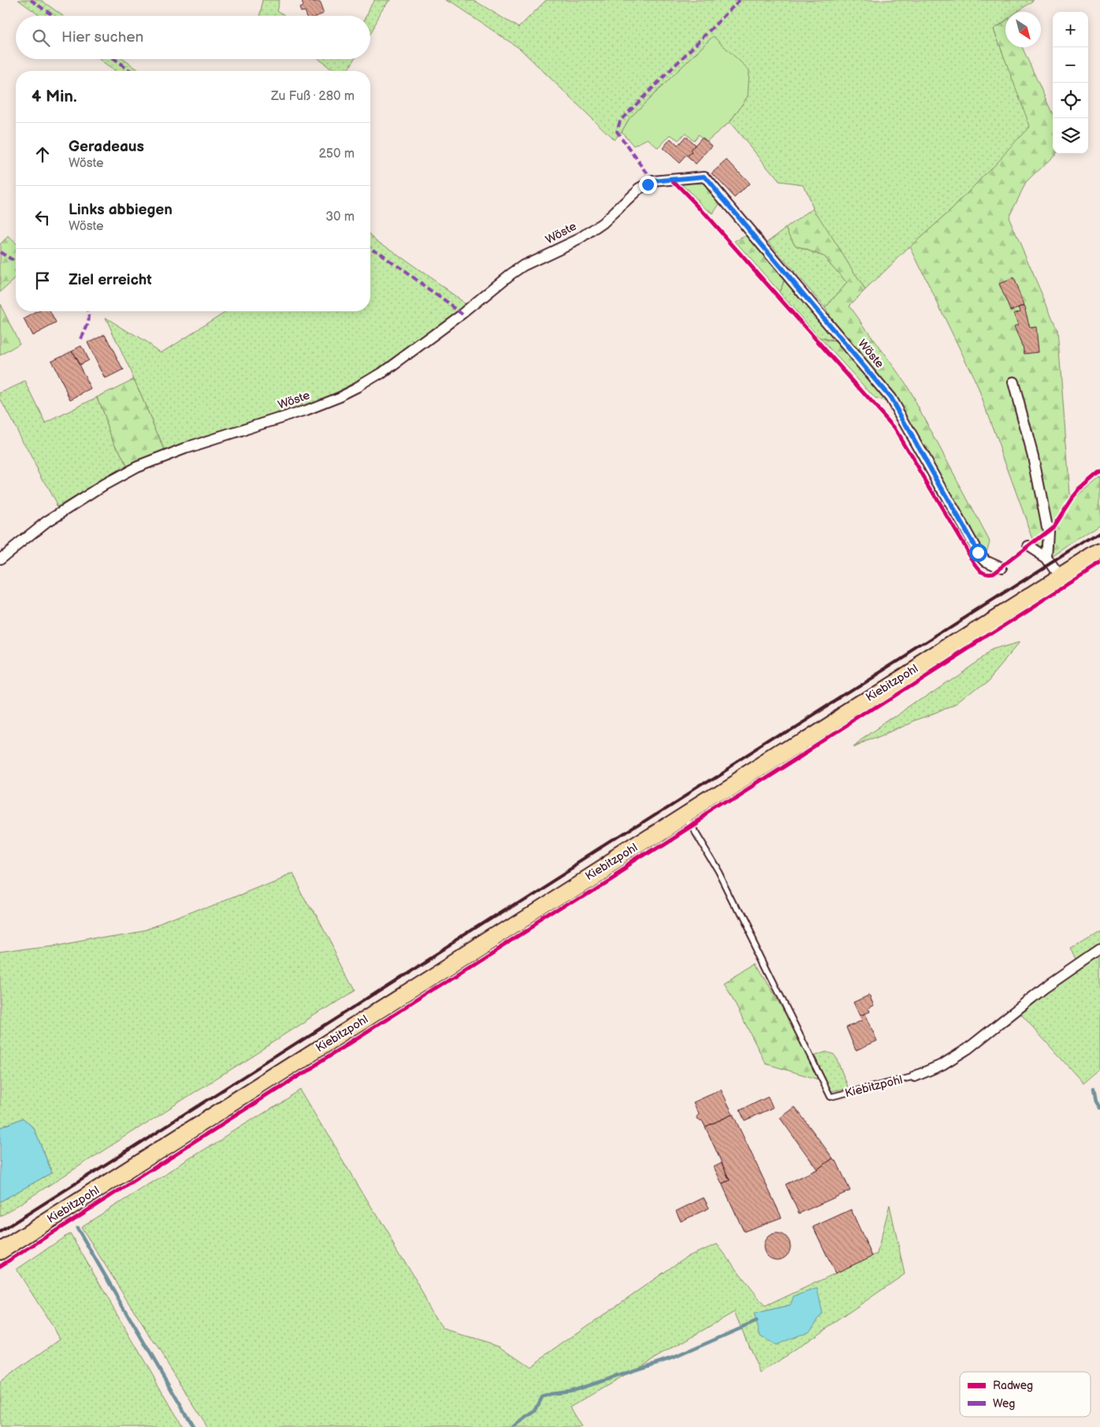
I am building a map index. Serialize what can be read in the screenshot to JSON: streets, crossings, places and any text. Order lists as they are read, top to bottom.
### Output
{
  "streets": {
    "main road": ["Kiebitzpohl"],
    "street": ["Wöste"]
  },
  "legend": ["Radweg", "Weg"],
  "north": "bottom right",
  "page": {
    "map_buttons": ["+", "−"],
    "search": "Hier suchen",
    "heading": ["4 Min.", "Zu Fuß · 280 m"],
    "list": [
      ["Geradeaus", "Wöste", "250 m"],
      ["Links abbiegen", "Wöste", "30 m"],
      "Ziel erreicht"
    ]
  }
}
